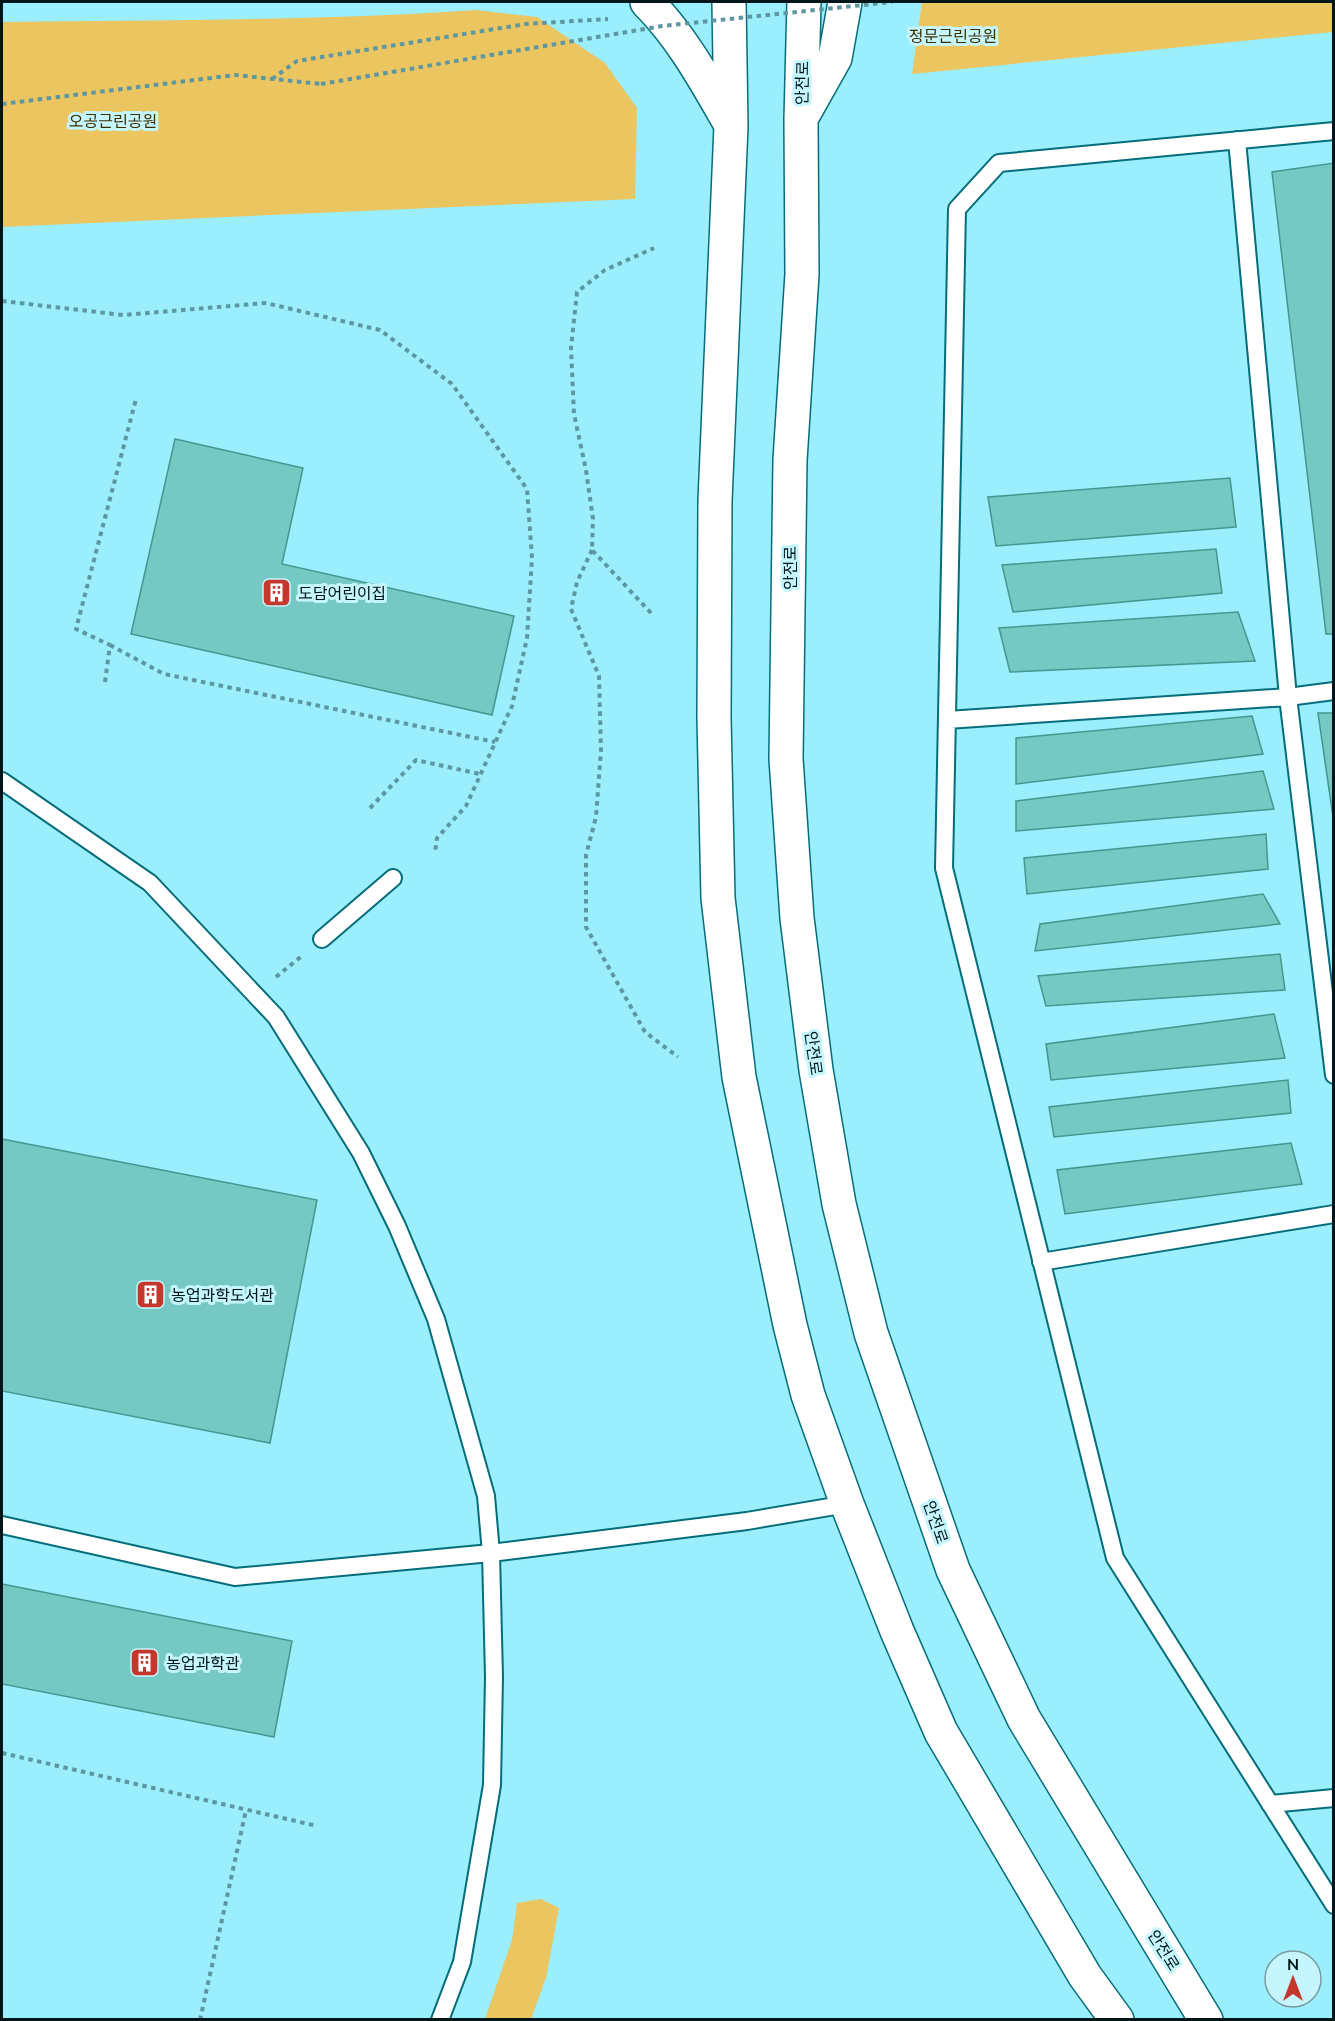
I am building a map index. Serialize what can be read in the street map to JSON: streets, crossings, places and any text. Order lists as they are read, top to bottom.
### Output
{
  "streets": {
    "street": ["안전로"]
  },
  "parks": ["정문근린공원", "오공근린공원"],
  "places": {
    "building": ["도담어린이집", "농업과학도서관", "농업과학관"]
  },
  "north": "top"
}
